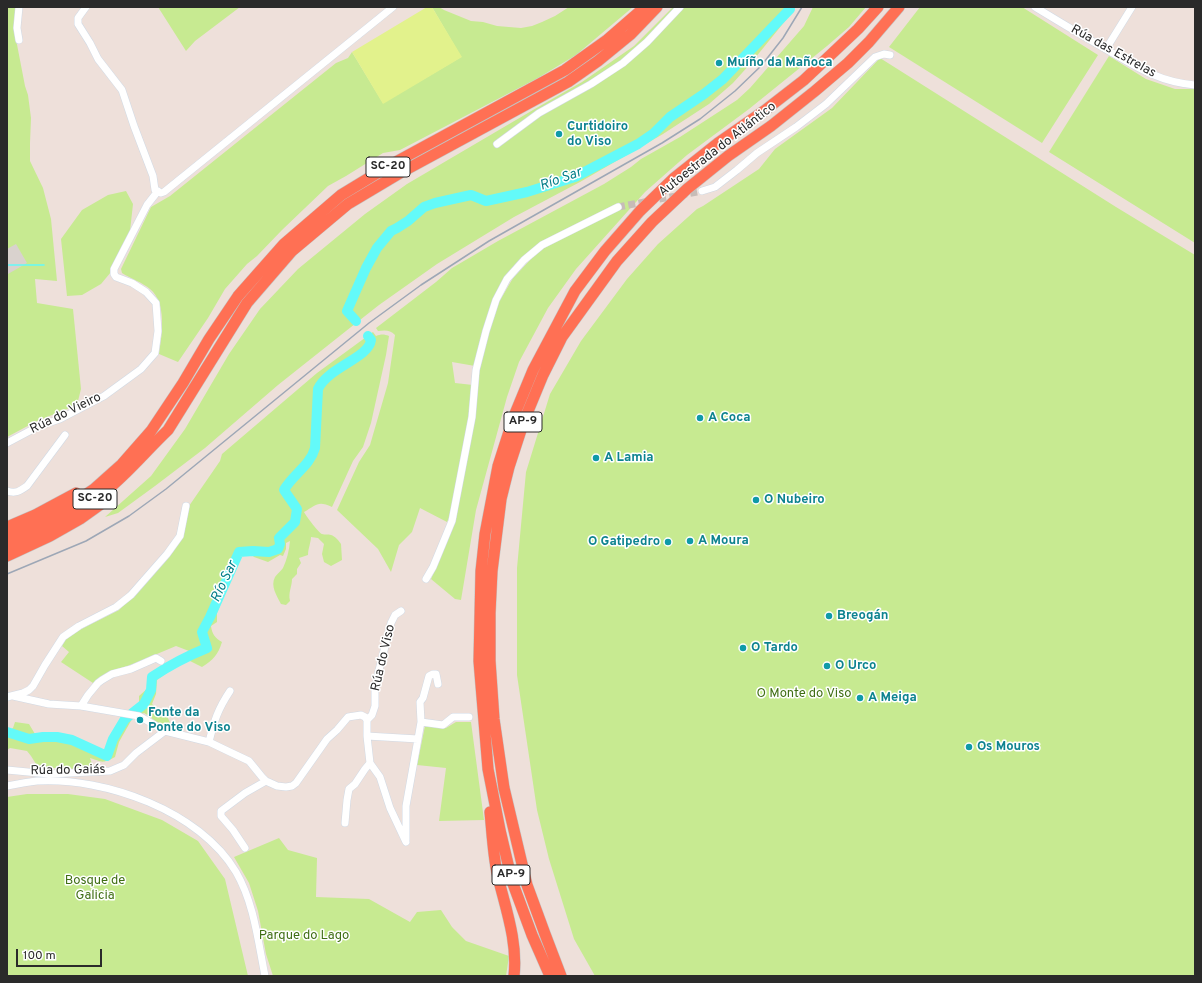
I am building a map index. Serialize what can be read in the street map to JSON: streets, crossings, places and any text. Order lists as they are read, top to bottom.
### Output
{
  "streets": {
    "highway": ["Autoestrada do Atlántico", "SC-20", "AP-9"],
    "street": [
      "Rúa das Estrelas",
      "Rúa do Vieiro",
      "Rúa do Viso",
      "Rúa do Gaiás"
    ]
  },
  "water": ["Río Sar"],
  "parks": ["O Monte do Viso", "Bosque de Galicia", "Parque do Lago"],
  "places": [
    "Muíño da Mañoca",
    "Curtidoiro do Viso",
    "A Coca",
    "A Lamia",
    "O Nubeiro",
    "A Moura",
    "O Gatipedro",
    "Breogán",
    "O Tardo",
    "O Urco",
    "A Meiga",
    "Fonte da Ponte do Viso",
    "Os Mouros"
  ],
  "scale_bar": "100 m"
}
